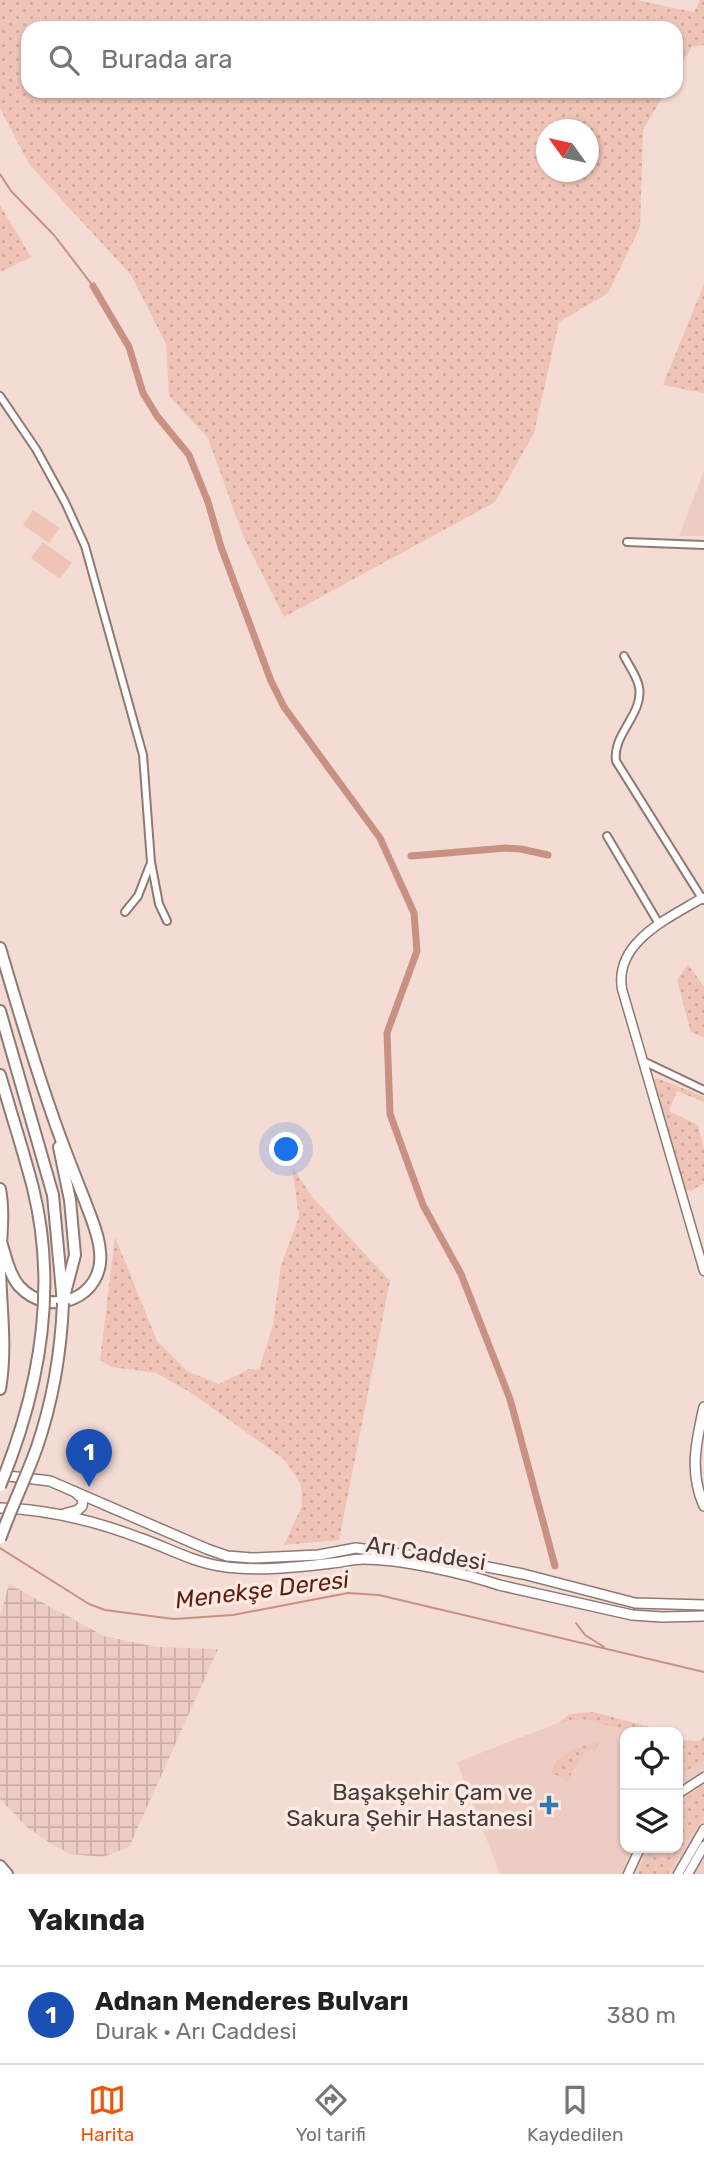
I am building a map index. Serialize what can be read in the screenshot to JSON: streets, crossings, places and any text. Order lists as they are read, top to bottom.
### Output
{
  "streets": {
    "main road": ["Arı Caddesi"]
  },
  "water": ["Menekşe Deresi"],
  "places": {
    "health": ["Başakşehir Çam ve Sakura Şehir Hastanesi"]
  },
  "north": "top left",
  "page": {
    "search": "Burada ara",
    "pins": "1",
    "heading": "Yakında",
    "list": [
      {
        "mark": "1",
        "name": "Adnan Menderes Bulvarı",
        "note": "Durak · Arı Caddesi",
        "value": "380 m"
      }
    ],
    "nav": ["Harita", "Yol tarifi", "Kaydedilen"]
  }
}
